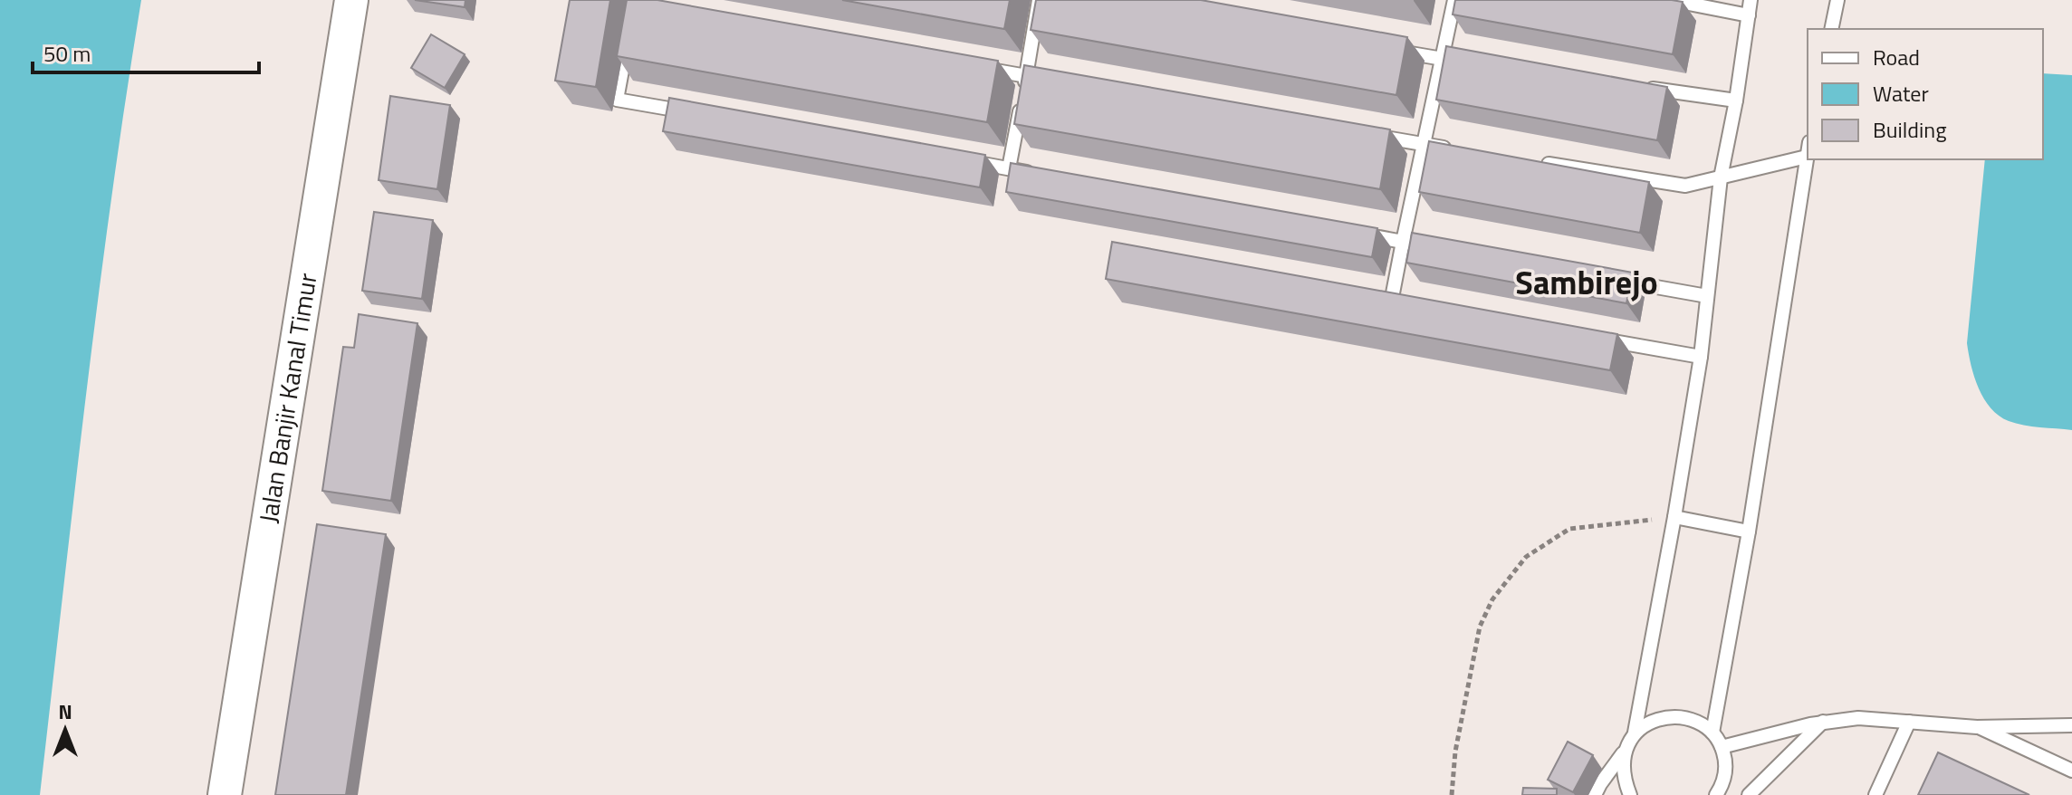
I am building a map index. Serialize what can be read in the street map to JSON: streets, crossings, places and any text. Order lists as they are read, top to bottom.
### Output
{
  "streets": {
    "street": ["Jalan Banjir Kanal Timur"]
  },
  "districts": ["Sambirejo"],
  "legend": ["Road", "Water", "Building"],
  "scale_bar": "50 m",
  "north": "top"
}
